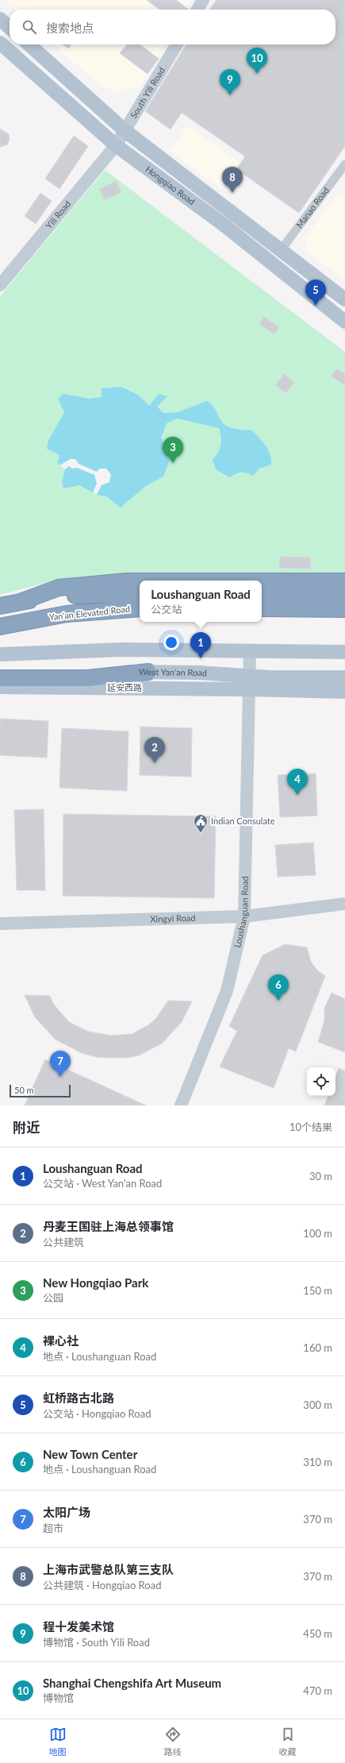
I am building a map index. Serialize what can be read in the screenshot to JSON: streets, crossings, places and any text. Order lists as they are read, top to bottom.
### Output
{
  "streets": {
    "highway": ["Yan'an Elevated Road"],
    "main road": ["Hongqiao Road", "West Yan'an Road", "延安西路"],
    "street": [
      "South Yili Road",
      "Manao Road",
      "Yili Road",
      "Loushanguan Road",
      "Xingyi Road"
    ]
  },
  "crossings": [
    ["South Yili Road", "Hongqiao Road"],
    ["South Yili Road", "Yili Road"],
    ["Hongqiao Road", "Manao Road"],
    ["Hongqiao Road", "Yili Road"],
    ["West Yan'an Road", "延安西路"],
    ["West Yan'an Road", "Loushanguan Road"],
    ["延安西路", "Loushanguan Road"],
    ["Loushanguan Road", "Xingyi Road"]
  ],
  "places": {
    "public building": ["Indian Consulate"]
  },
  "scale_bar": "50 m",
  "page": {
    "search": "搜索地点",
    "pins": [
      "10",
      "9",
      "8",
      "5",
      "3",
      "1",
      "2",
      "4",
      "6",
      "7"
    ],
    "popup": ["Loushanguan Road", "公交站"],
    "scale": "50 m",
    "heading": ["附近", "10个结果"],
    "list": [
      {
        "mark": "1",
        "name": "Loushanguan Road",
        "note": "公交站 · West Yan'an Road",
        "value": "30 m"
      },
      {
        "mark": "2",
        "name": "丹麦王国驻上海总领事馆",
        "note": "公共建筑",
        "value": "100 m"
      },
      {
        "mark": "3",
        "name": "New Hongqiao Park",
        "note": "公园",
        "value": "150 m"
      },
      {
        "mark": "4",
        "name": "裸心社",
        "note": "地点 · Loushanguan Road",
        "value": "160 m"
      },
      {
        "mark": "5",
        "name": "虹桥路古北路",
        "note": "公交站 · Hongqiao Road",
        "value": "300 m"
      },
      {
        "mark": "6",
        "name": "New Town Center",
        "note": "地点 · Loushanguan Road",
        "value": "310 m"
      },
      {
        "mark": "7",
        "name": "太阳广场",
        "note": "超市",
        "value": "370 m"
      },
      {
        "mark": "8",
        "name": "上海市武警总队第三支队",
        "note": "公共建筑 · Hongqiao Road",
        "value": "370 m"
      },
      {
        "mark": "9",
        "name": "程十发美术馆",
        "note": "博物馆 · South Yili Road",
        "value": "450 m"
      },
      {
        "mark": "10",
        "name": "Shanghai Chengshifa Art Museum",
        "note": "博物馆",
        "value": "470 m"
      }
    ],
    "nav": ["地图", "路线", "收藏"]
  }
}
